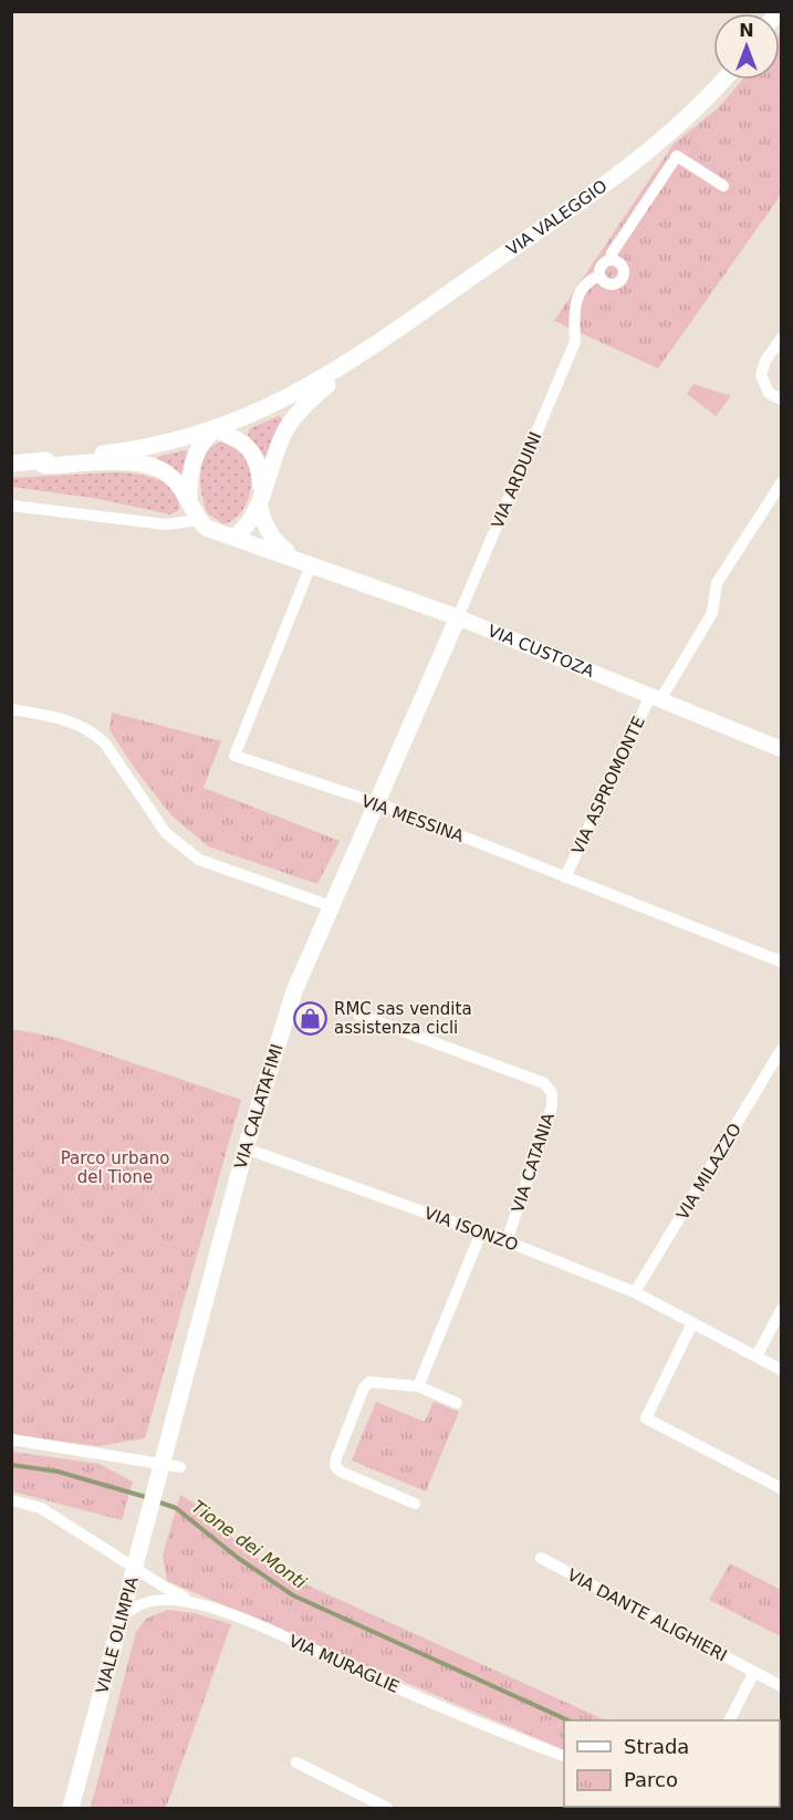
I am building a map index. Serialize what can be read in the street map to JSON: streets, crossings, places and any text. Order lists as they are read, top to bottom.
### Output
{
  "streets": {
    "main road": [
      "VIA VALEGGIO",
      "VIA CUSTOZA",
      "VIA CALATAFIMI",
      "VIALE OLIMPIA"
    ],
    "street": [
      "VIA ARDUINI",
      "VIA ASPROMONTE",
      "VIA MESSINA",
      "VIA CATANIA",
      "VIA MILAZZO",
      "VIA ISONZO",
      "VIA DANTE ALIGHIERI",
      "VIA MURAGLIE"
    ]
  },
  "crossings": [
    ["VIA ARDUINI", "VIA CUSTOZA"],
    ["VIA ARDUINI", "VIA CALATAFIMI"],
    ["VIA CUSTOZA", "VIA ASPROMONTE"],
    ["VIA CUSTOZA", "VIA MESSINA"],
    ["VIA CUSTOZA", "VIA CALATAFIMI"],
    ["VIA ASPROMONTE", "VIA MESSINA"],
    ["VIA MESSINA", "VIA CALATAFIMI"],
    ["VIA CALATAFIMI", "VIA ISONZO"],
    ["VIA CALATAFIMI", "VIALE OLIMPIA"],
    ["VIA CATANIA", "VIA ISONZO"],
    ["VIA MILAZZO", "VIA ISONZO"],
    ["VIALE OLIMPIA", "VIA MURAGLIE"]
  ],
  "water": ["Tione dei Monti"],
  "parks": ["Parco urbano del Tione"],
  "places": {
    "shop": ["RMC sas vendita assistenza cicli"]
  },
  "legend": ["Strada", "Parco"],
  "north": "top"
}
